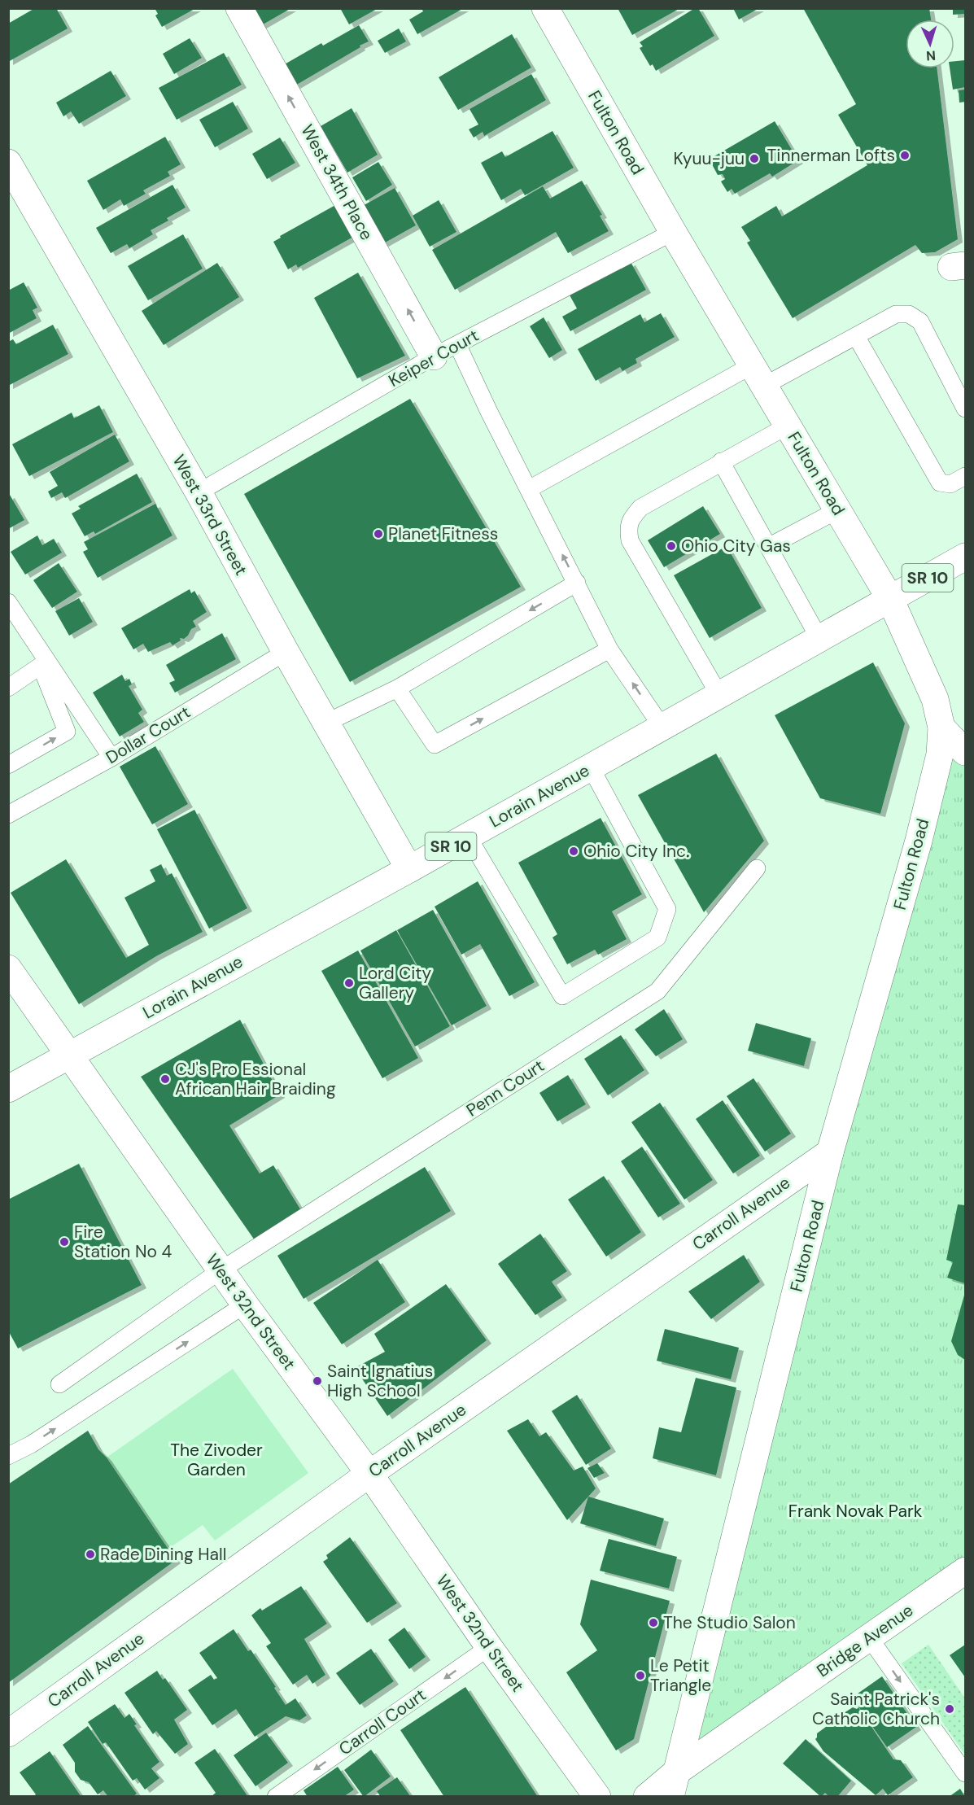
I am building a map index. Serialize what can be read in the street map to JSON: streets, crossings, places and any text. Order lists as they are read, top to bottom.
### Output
{
  "streets": {
    "street": [
      "Fulton Road",
      "West 34th Place",
      "West 33rd Street",
      "SR 10",
      "Lorain Avenue",
      "Carroll Avenue",
      "West 32nd Street",
      "Bridge Avenue"
    ],
    "lane": [
      "Keiper Court",
      "Dollar Court",
      "Penn Court",
      "Carroll Court"
    ]
  },
  "crossings": [
    ["Fulton Road", "Keiper Court"],
    ["Fulton Road", "Lorain Avenue"],
    ["Fulton Road", "Carroll Avenue"],
    ["Fulton Road", "Bridge Avenue"],
    ["West 34th Place", "Keiper Court"],
    ["Keiper Court", "West 33rd Street"],
    ["West 33rd Street", "Dollar Court"],
    ["West 33rd Street", "Lorain Avenue"],
    ["Lorain Avenue", "West 32nd Street"],
    ["Penn Court", "West 32nd Street"],
    ["Carroll Avenue", "West 32nd Street"],
    ["West 32nd Street", "Carroll Court"]
  ],
  "one_way": ["West 34th Place", "Carroll Court"],
  "parks": ["The Zivoder Garden", "Frank Novak Park"],
  "places": [
    "Tinnerman Lofts",
    "Kyuu-juu",
    "Planet Fitness",
    "Ohio City Gas",
    "Ohio City Inc.",
    "Lord City Gallery",
    "CJ's Pro Essional African Hair Braiding",
    "Fire Station No 4",
    "Saint Ignatius High School",
    "Rade Dining Hall",
    "The Studio Salon",
    "Le Petit Triangle",
    "Saint Patrick's Catholic Church"
  ],
  "north": "bottom"
}
